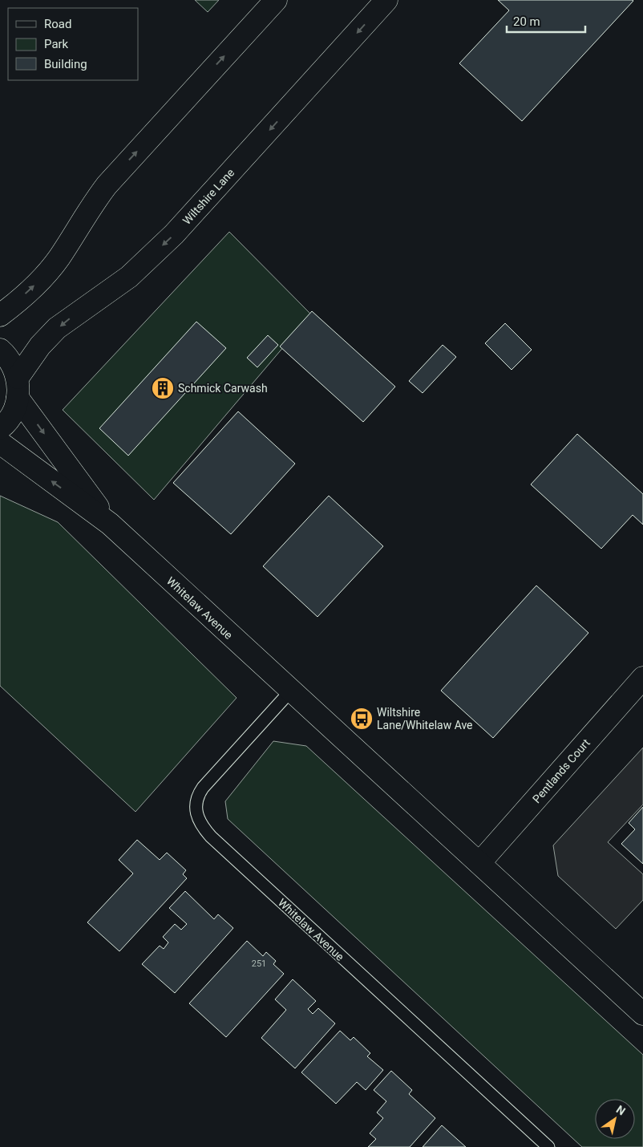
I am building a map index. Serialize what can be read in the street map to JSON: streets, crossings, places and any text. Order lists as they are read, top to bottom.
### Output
{
  "streets": {
    "street": ["Wiltshire Lane", "Whitelaw Avenue", "Pentlands Court"]
  },
  "crossings": [
    ["Wiltshire Lane", "Whitelaw Avenue"],
    ["Whitelaw Avenue", "Pentlands Court"]
  ],
  "places": {
    "building": ["Schmick Carwash"],
    "bus stop": ["Wiltshire Lane/Whitelaw Ave"]
  },
  "house_numbers": ["251"],
  "legend": ["Road", "Park", "Building"],
  "scale_bar": "20 m",
  "north": "top right"
}
